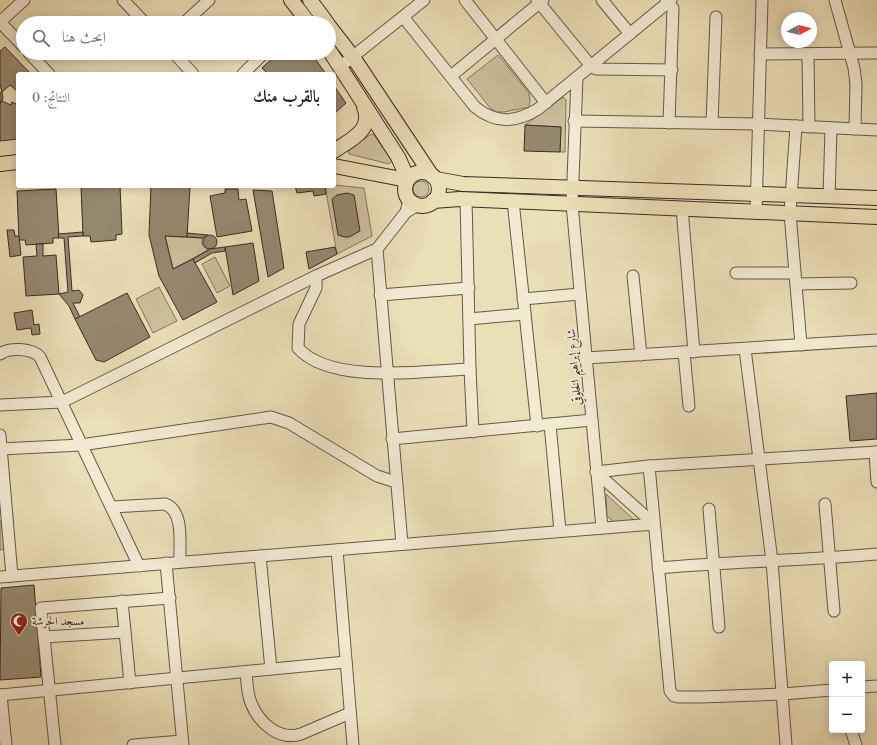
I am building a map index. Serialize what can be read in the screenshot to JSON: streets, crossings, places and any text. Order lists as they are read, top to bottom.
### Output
{
  "streets": {
    "street": ["شارع إبراهيم الخلوقي"]
  },
  "places": {
    "mosque": ["مسجد الحرشة"]
  },
  "north": "right",
  "page": {
    "search": "ابحث هنا",
    "heading": ["بالقرب منك", "النتائج: 0"],
    "map_buttons": ["+", "−"]
  }
}
